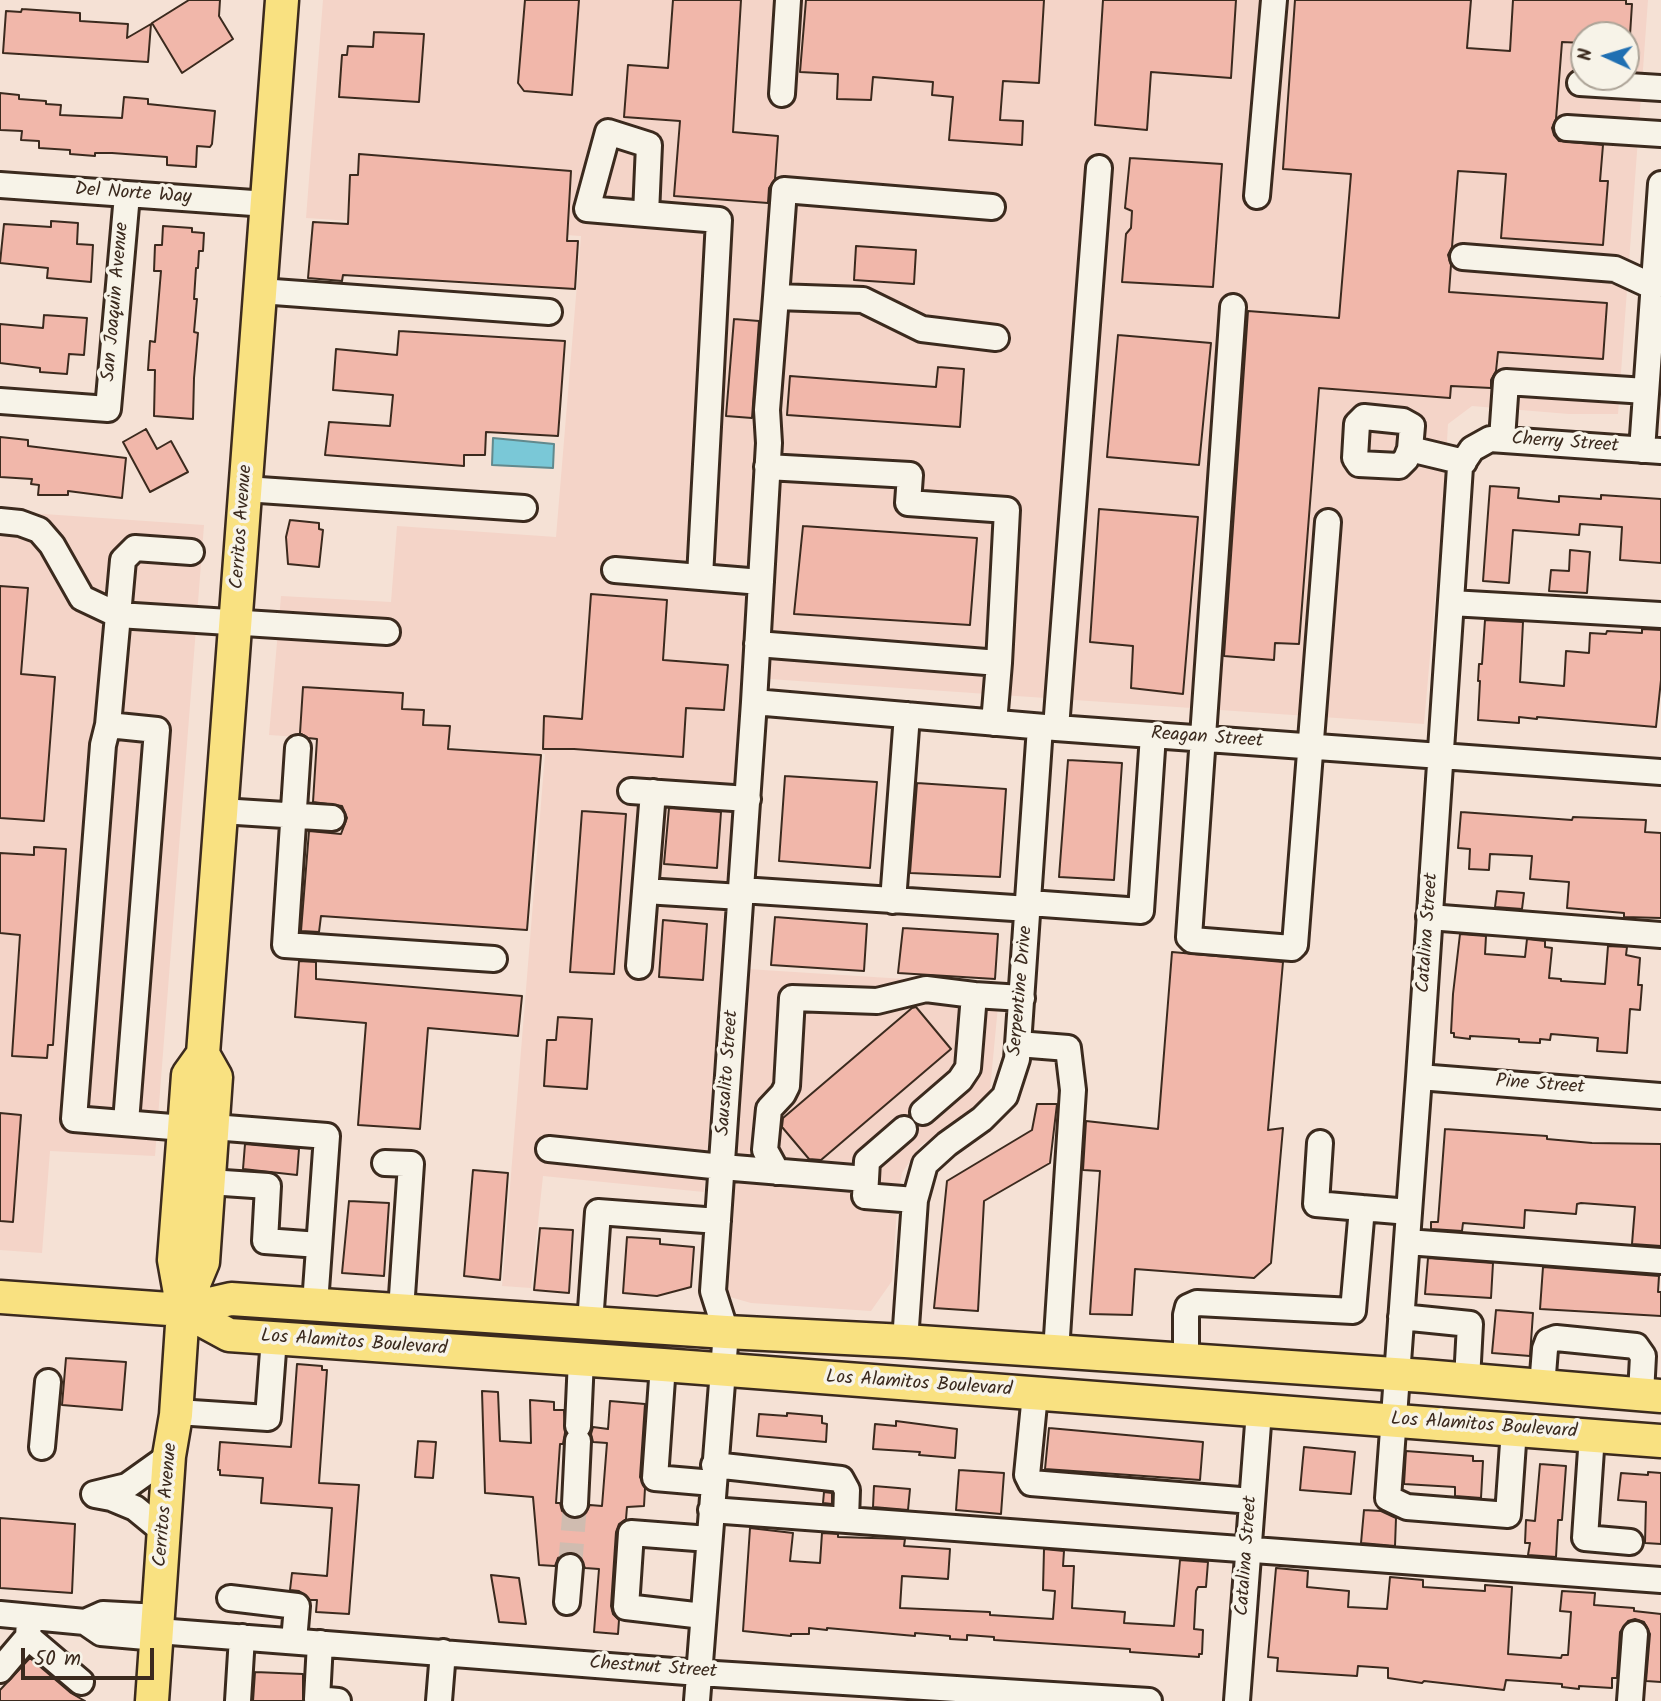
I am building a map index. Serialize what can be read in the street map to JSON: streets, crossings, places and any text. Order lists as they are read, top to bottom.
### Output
{
  "streets": {
    "main road": ["Cerritos Avenue", "Los Alamitos Boulevard"],
    "street": [
      "Del Norte Way",
      "San Joaquin Avenue",
      "Cherry Street",
      "Reagan Street",
      "Catalina Street",
      "Serpentine Drive",
      "Sausalito Street",
      "Pine Street",
      "Chestnut Street"
    ]
  },
  "crossings": [
    ["Del Norte Way", "San Joaquin Avenue"],
    ["Del Norte Way", "Cerritos Avenue"],
    ["Cherry Street", "Catalina Street"],
    ["Cerritos Avenue", "Los Alamitos Boulevard"],
    ["Cerritos Avenue", "Chestnut Street"],
    ["Reagan Street", "Catalina Street"],
    ["Reagan Street", "Serpentine Drive"],
    ["Reagan Street", "Sausalito Street"],
    ["Catalina Street", "Pine Street"],
    ["Catalina Street", "Los Alamitos Boulevard"],
    ["Serpentine Drive", "Los Alamitos Boulevard"],
    ["Sausalito Street", "Los Alamitos Boulevard"],
    ["Sausalito Street", "Chestnut Street"]
  ],
  "scale_bar": "50 m",
  "north": "left"
}
